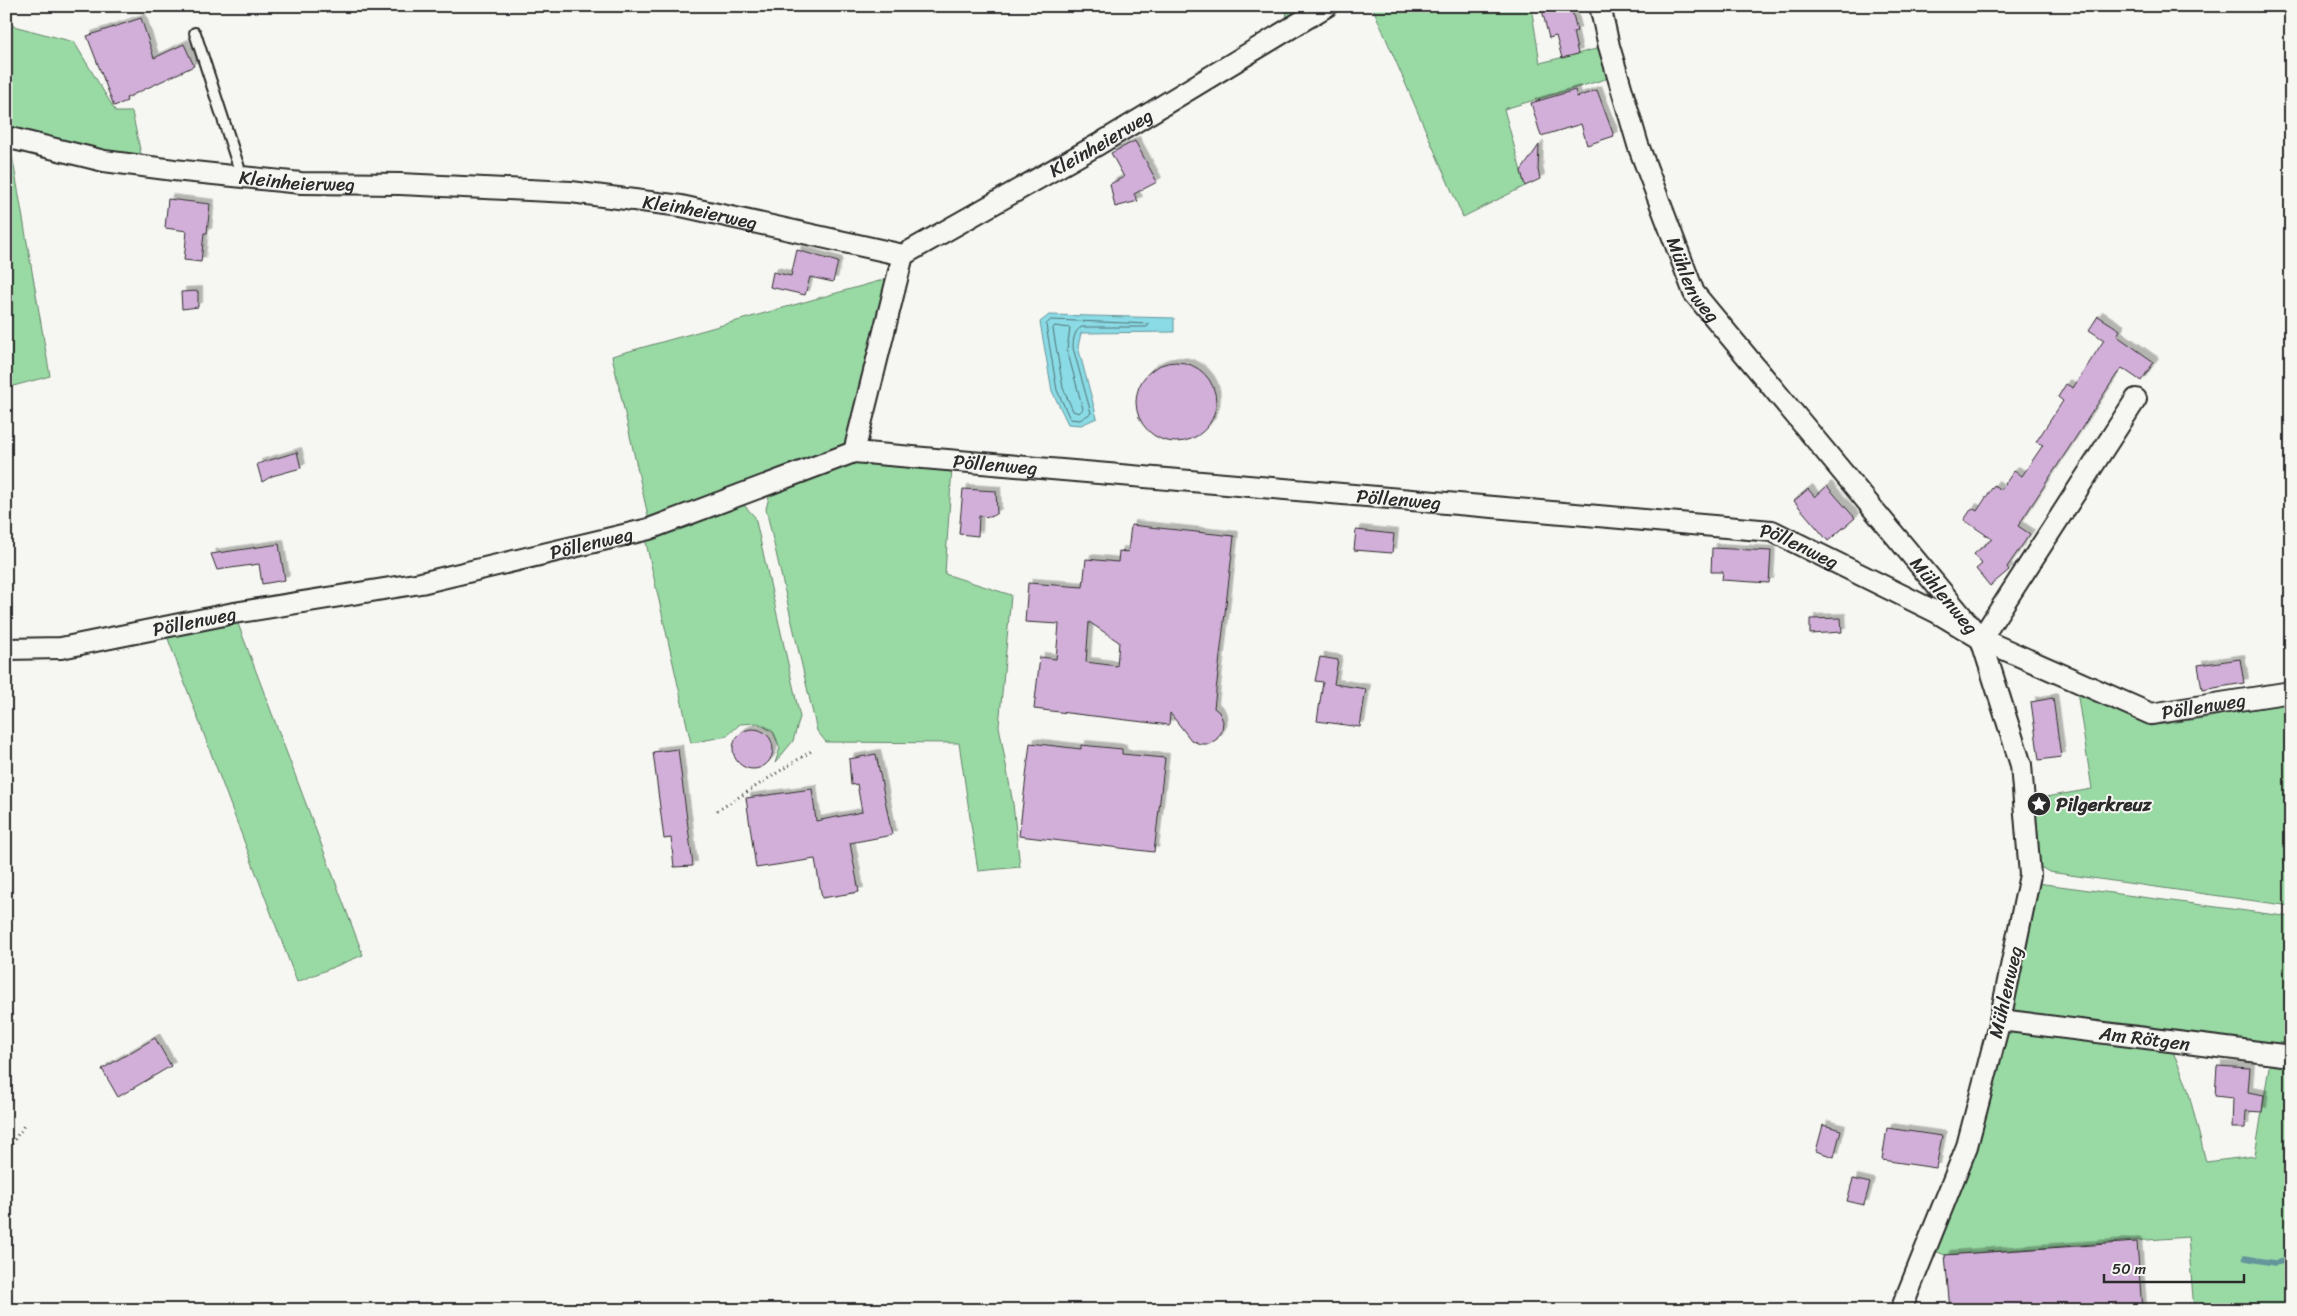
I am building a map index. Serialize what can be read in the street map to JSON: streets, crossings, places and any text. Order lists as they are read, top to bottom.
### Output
{
  "streets": {
    "street": [
      "Kleinheierweg",
      "Mühlenweg",
      "Pöllenweg",
      "Am Rötgen"
    ]
  },
  "crossings": [
    ["Mühlenweg", "Pöllenweg"],
    ["Mühlenweg", "Am Rötgen"]
  ],
  "places": {
    "place": ["Pilgerkreuz"]
  },
  "scale_bar": "50 m"
}
